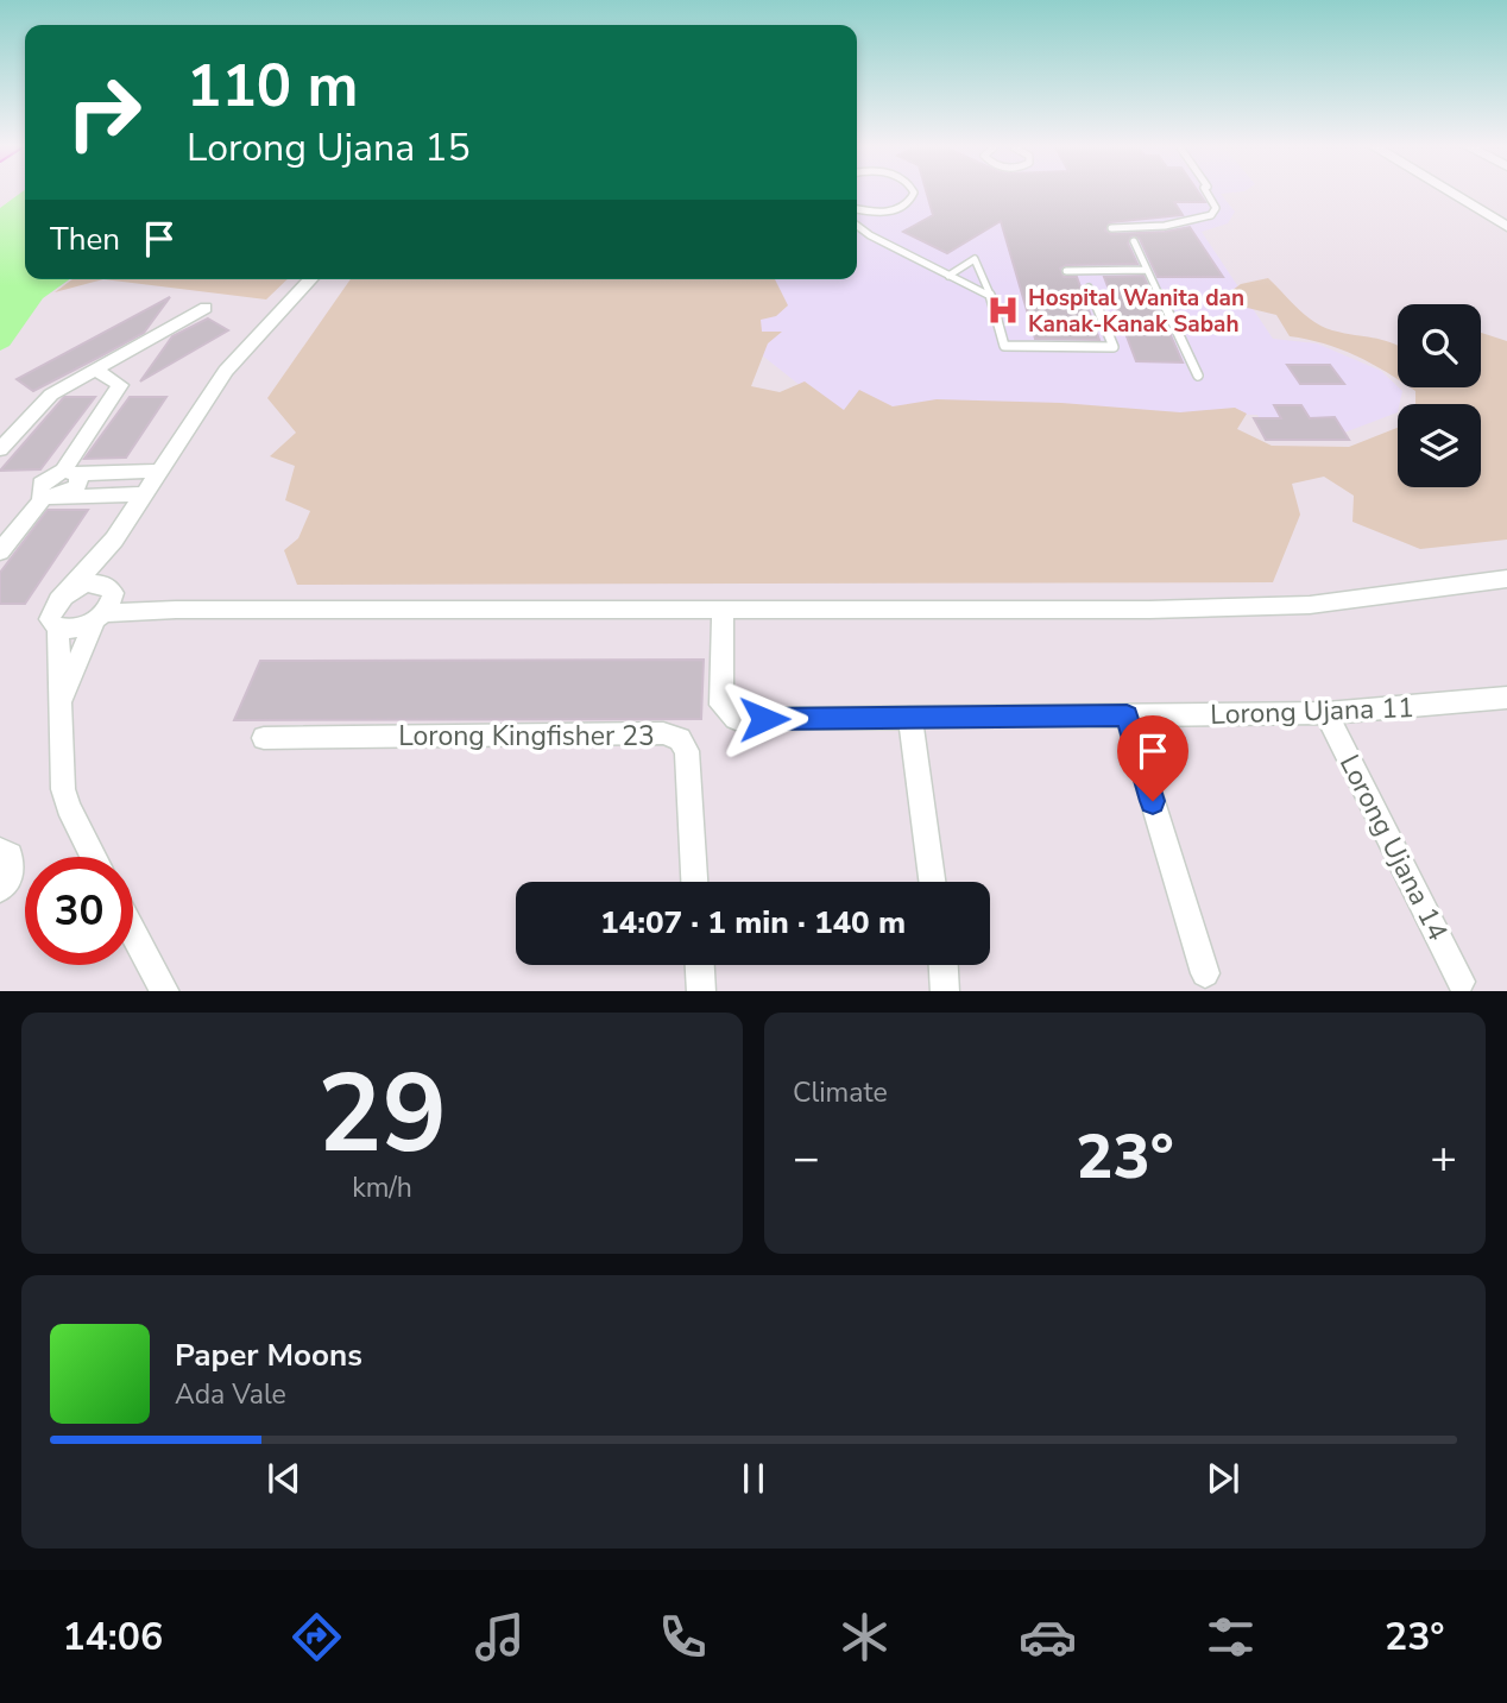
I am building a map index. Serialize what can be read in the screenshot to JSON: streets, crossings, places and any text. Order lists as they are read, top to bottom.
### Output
{
  "streets": {
    "street": ["Lorong Ujana 11", "Lorong Kingfisher 23", "Lorong Ujana 14"]
  },
  "crossings": [
    ["Lorong Ujana 11", "Lorong Ujana 14"]
  ],
  "places": {
    "hospital": ["Hospital Wanita dan Kanak-Kanak Sabah"]
  },
  "page": {
    "turn": ["110 m", "Lorong Ujana 15"],
    "then": "Then",
    "limit": "30",
    "trip": "14:07 · 1 min · 140 m",
    "tile": [
      ["29", "km/h"],
      "Climate"
    ],
    "heat": ["−", "23°", "+"],
    "song": ["Paper Moons", "Ada Vale"],
    "tabs": ["14:06", "23°"]
  }
}
